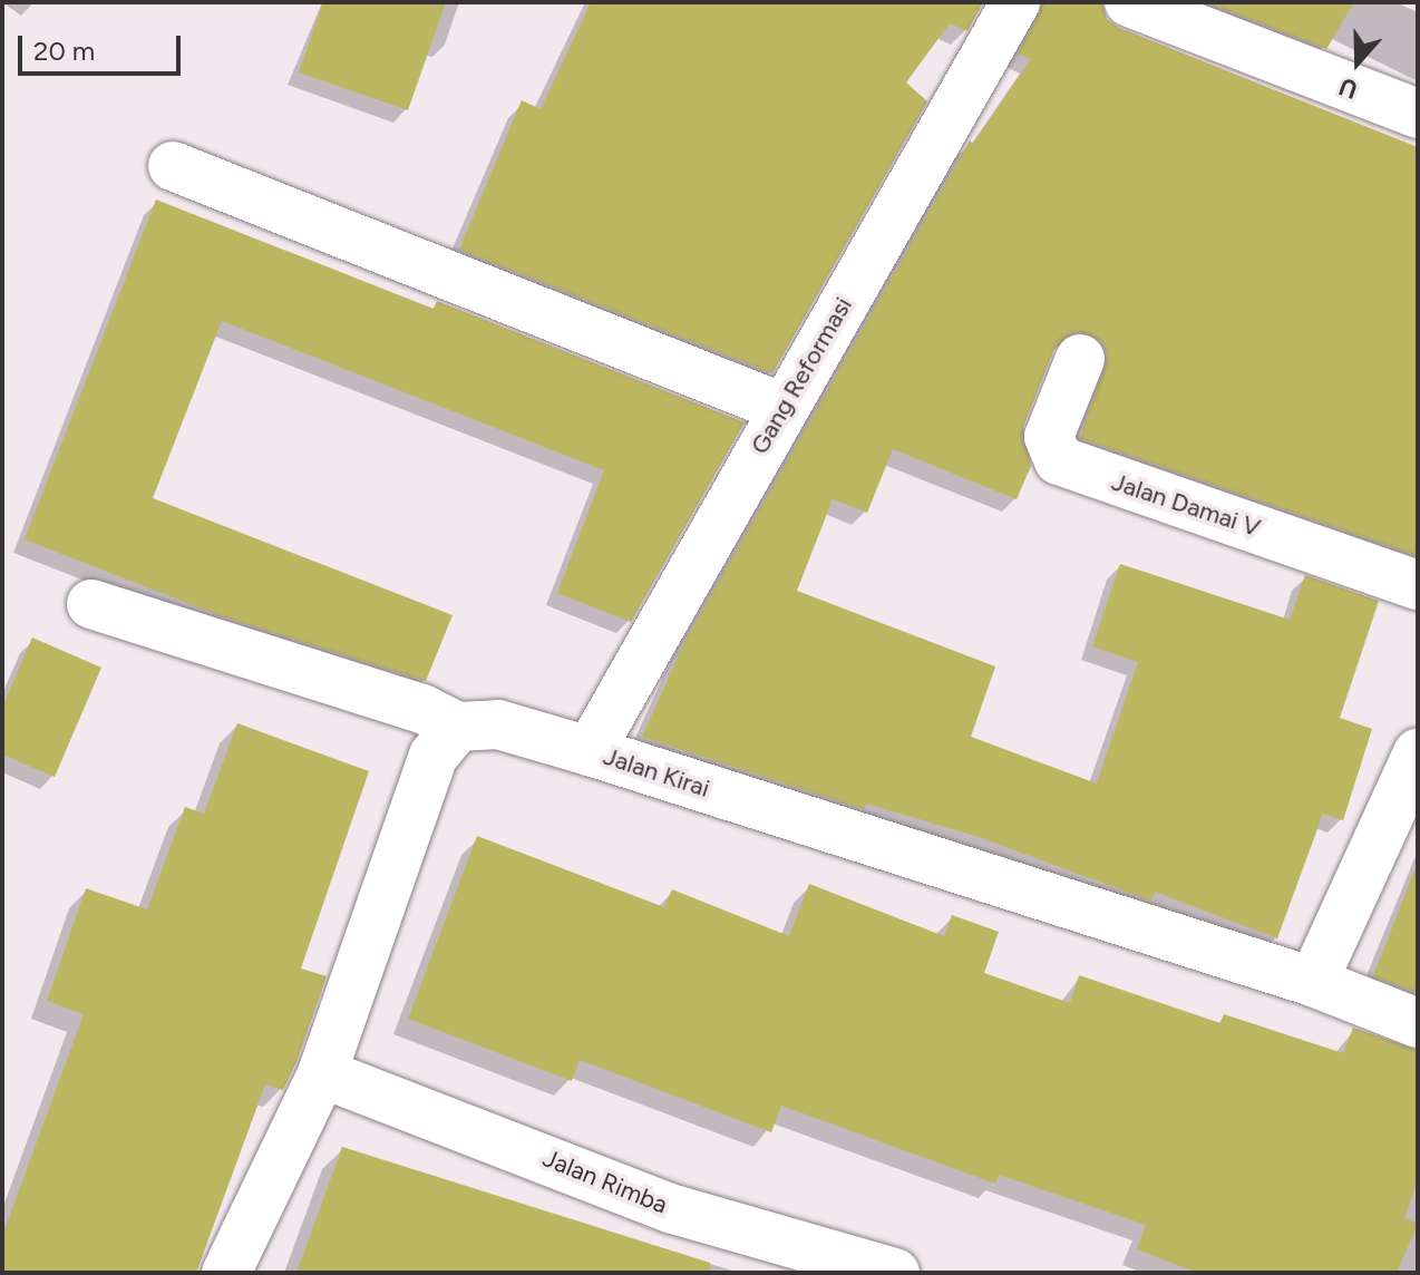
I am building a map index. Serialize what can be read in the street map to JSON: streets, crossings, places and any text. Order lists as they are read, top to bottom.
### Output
{
  "streets": {
    "street": [
      "Gang Reformasi",
      "Jalan Damai V",
      "Jalan Kirai",
      "Jalan Rimba"
    ]
  },
  "crossings": [
    ["Gang Reformasi", "Jalan Kirai"]
  ],
  "scale_bar": "20 m",
  "north": "bottom"
}
